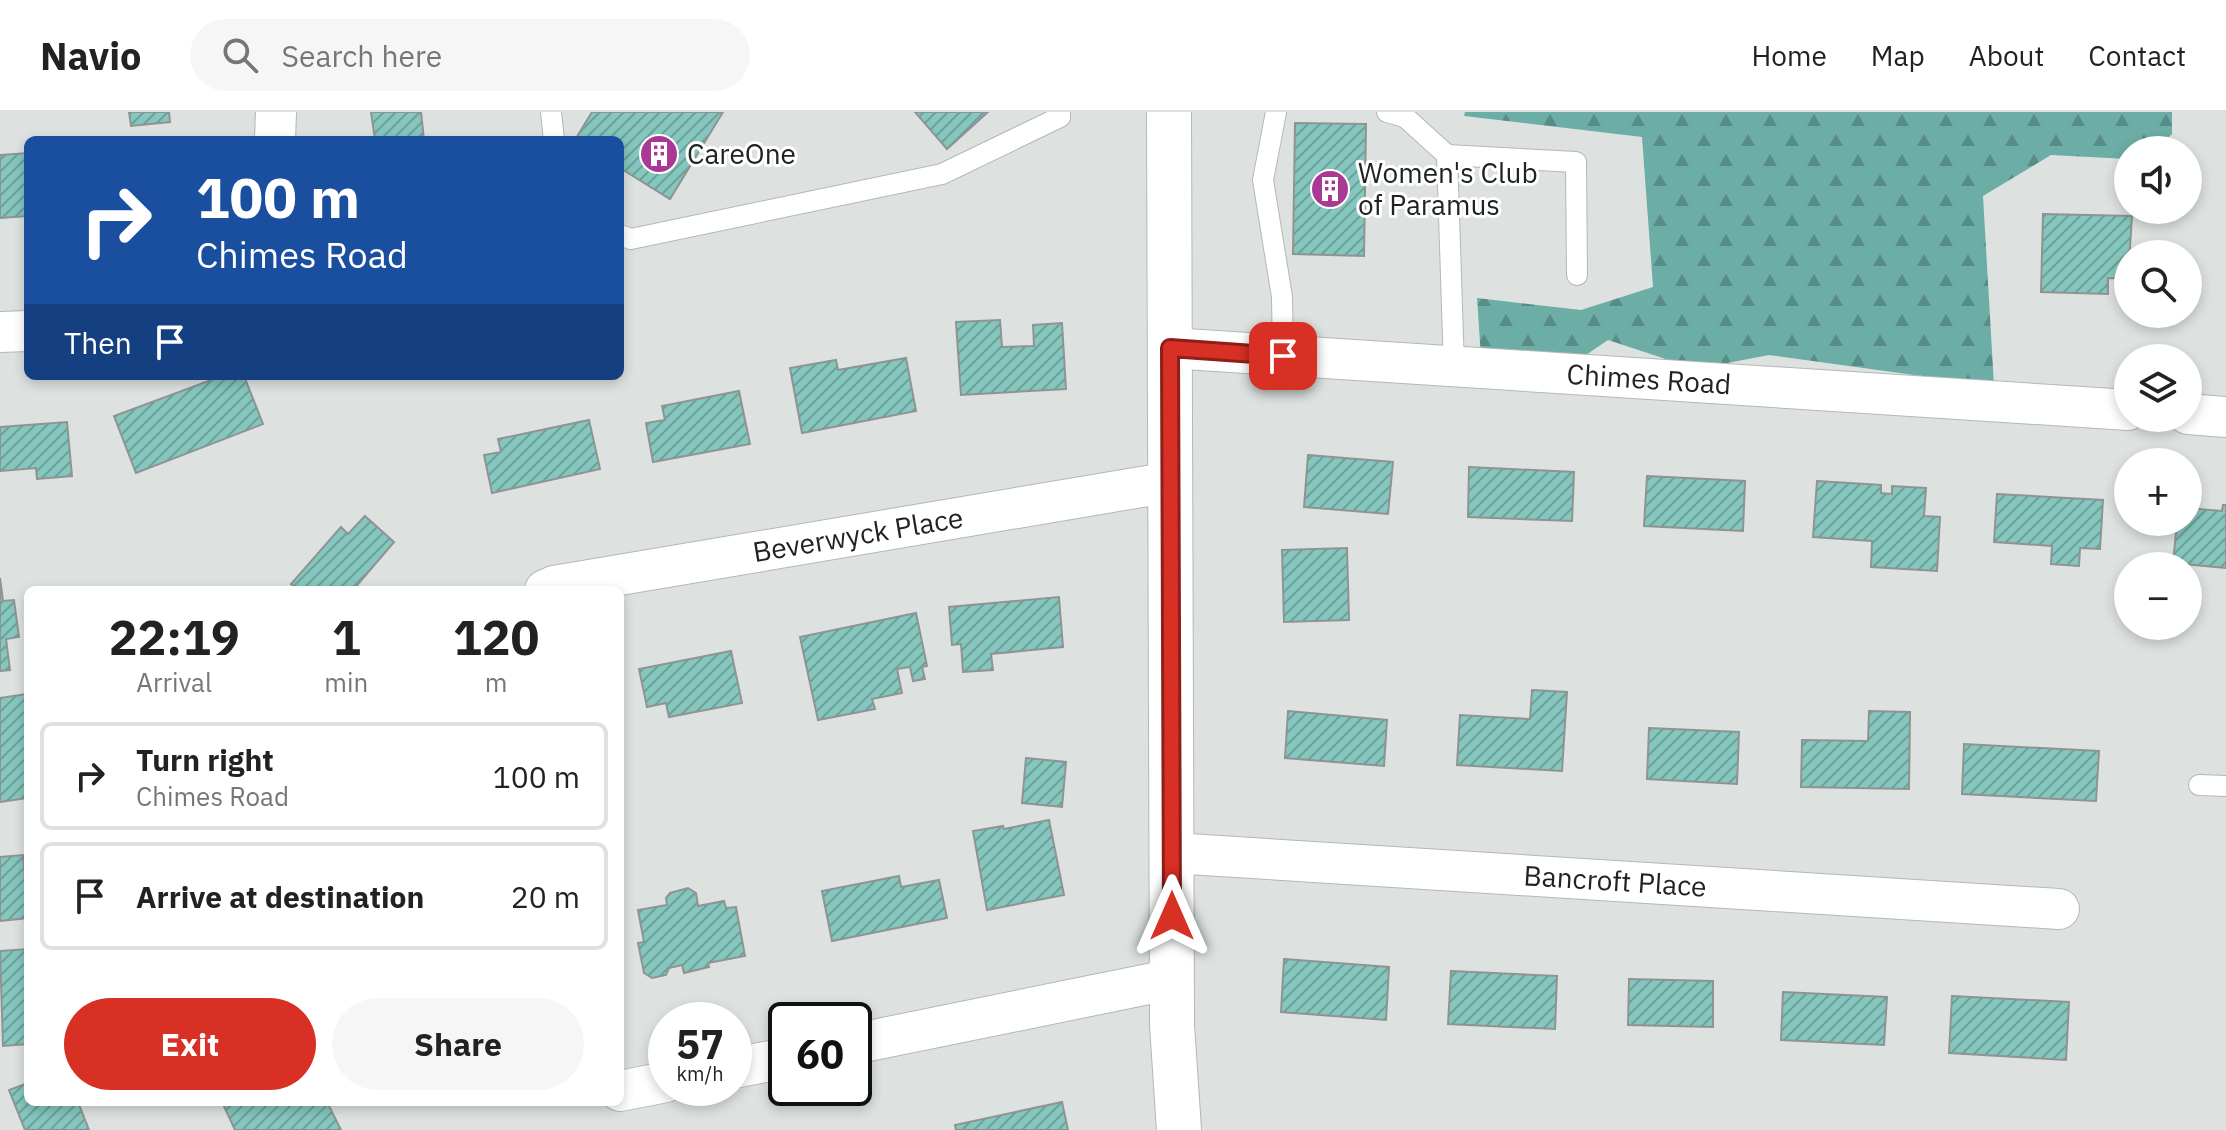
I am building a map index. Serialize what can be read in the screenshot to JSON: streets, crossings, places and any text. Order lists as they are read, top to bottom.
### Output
{
  "streets": {
    "street": ["Chimes Road", "Beverwyck Place", "Bancroft Place"]
  },
  "places": {
    "building": ["CareOne", "Women's Club of Paramus"]
  },
  "page": {
    "header": "Navio",
    "search": "Search here",
    "nav": [
      "Home",
      "Map",
      "About",
      "Contact"
    ],
    "map_buttons": ["+", "−"],
    "turn": ["100 m", "Chimes Road"],
    "then": "Then",
    "eta": [
      "22:19",
      "Arrival",
      "1",
      "min",
      "120",
      "m"
    ],
    "list": [
      {
        "name": "Turn right",
        "note": "Chimes Road",
        "value": "100 m"
      },
      {
        "name": "Arrive at destination",
        "value": "20 m"
      }
    ],
    "buttons": ["Exit", "Share"],
    "speed": "57 km/h",
    "limit": "60"
  }
}
